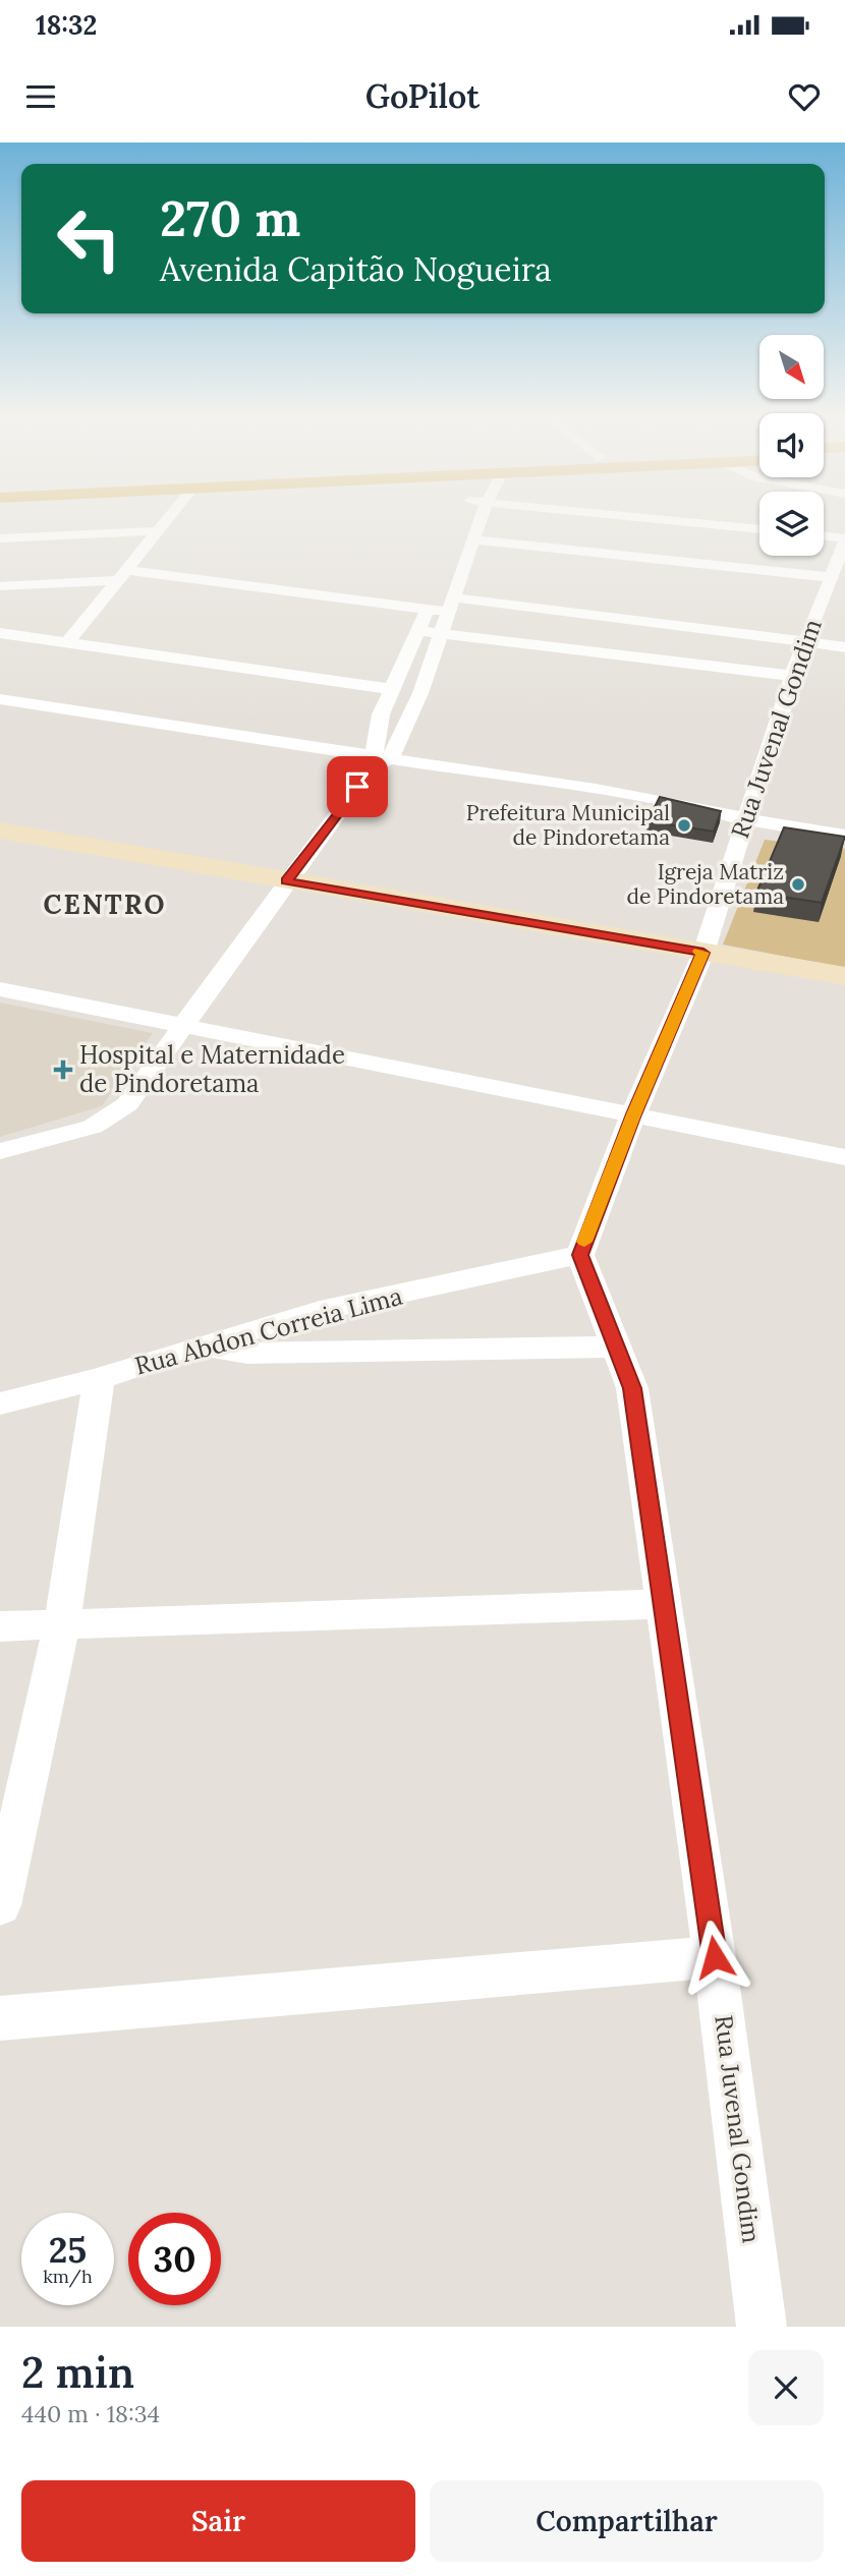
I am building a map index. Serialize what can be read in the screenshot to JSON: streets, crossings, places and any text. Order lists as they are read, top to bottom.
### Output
{
  "streets": {
    "street": ["Rua Juvenal Gondim", "Rua Abdon Correia Lima"]
  },
  "crossings": [
    ["Rua Juvenal Gondim", "Rua Abdon Correia Lima"]
  ],
  "districts": ["CENTRO"],
  "places": {
    "other": ["Prefeitura Municipal de Pindoretama", "Igreja Matriz de Pindoretama"],
    "health": ["Hospital e Maternidade de Pindoretama"]
  },
  "north": "bottom right",
  "page": {
    "status": "18:32",
    "header": "GoPilot",
    "turn": ["270 m", "Avenida Capitão Nogueira"],
    "speed": "25 km/h",
    "limit": "30",
    "heading": ["2 min", "440 m · 18:34"],
    "buttons": ["Sair", "Compartilhar"]
  }
}
